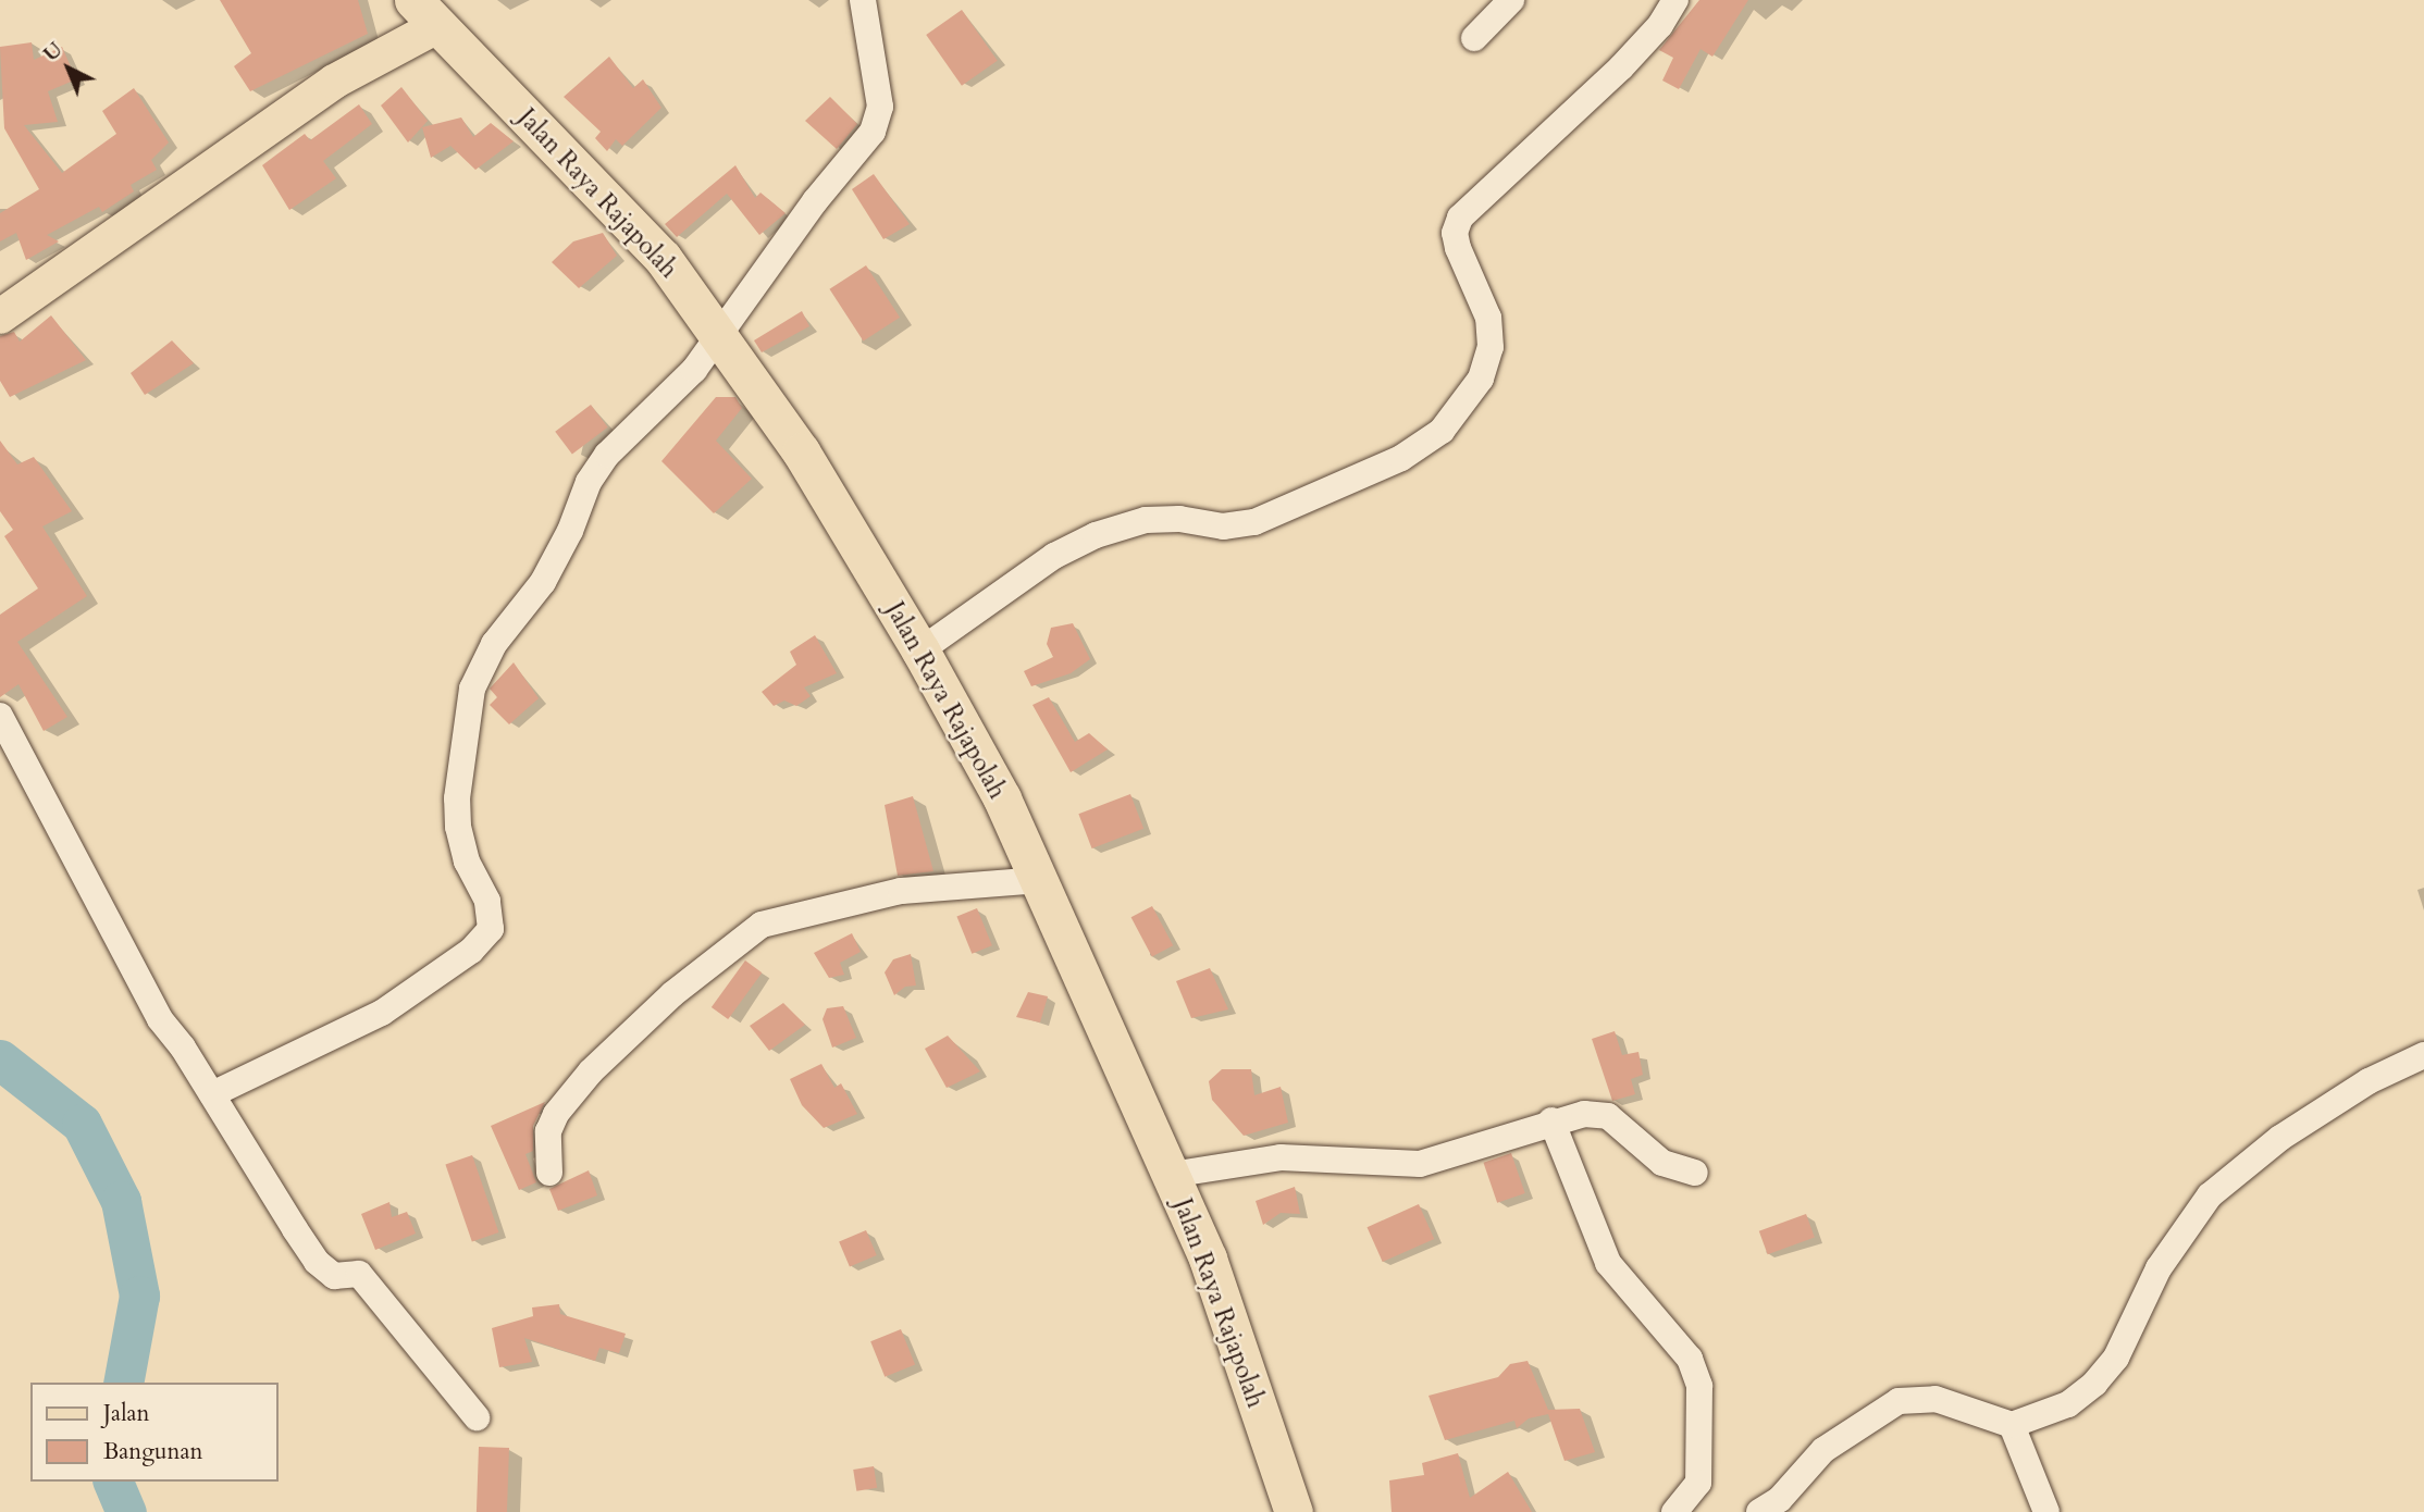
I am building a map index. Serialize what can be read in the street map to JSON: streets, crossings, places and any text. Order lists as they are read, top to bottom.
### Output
{
  "streets": {
    "highway": ["Jalan Raya Rajapolah"]
  },
  "legend": ["Jalan", "Bangunan"],
  "north": "top left"
}
